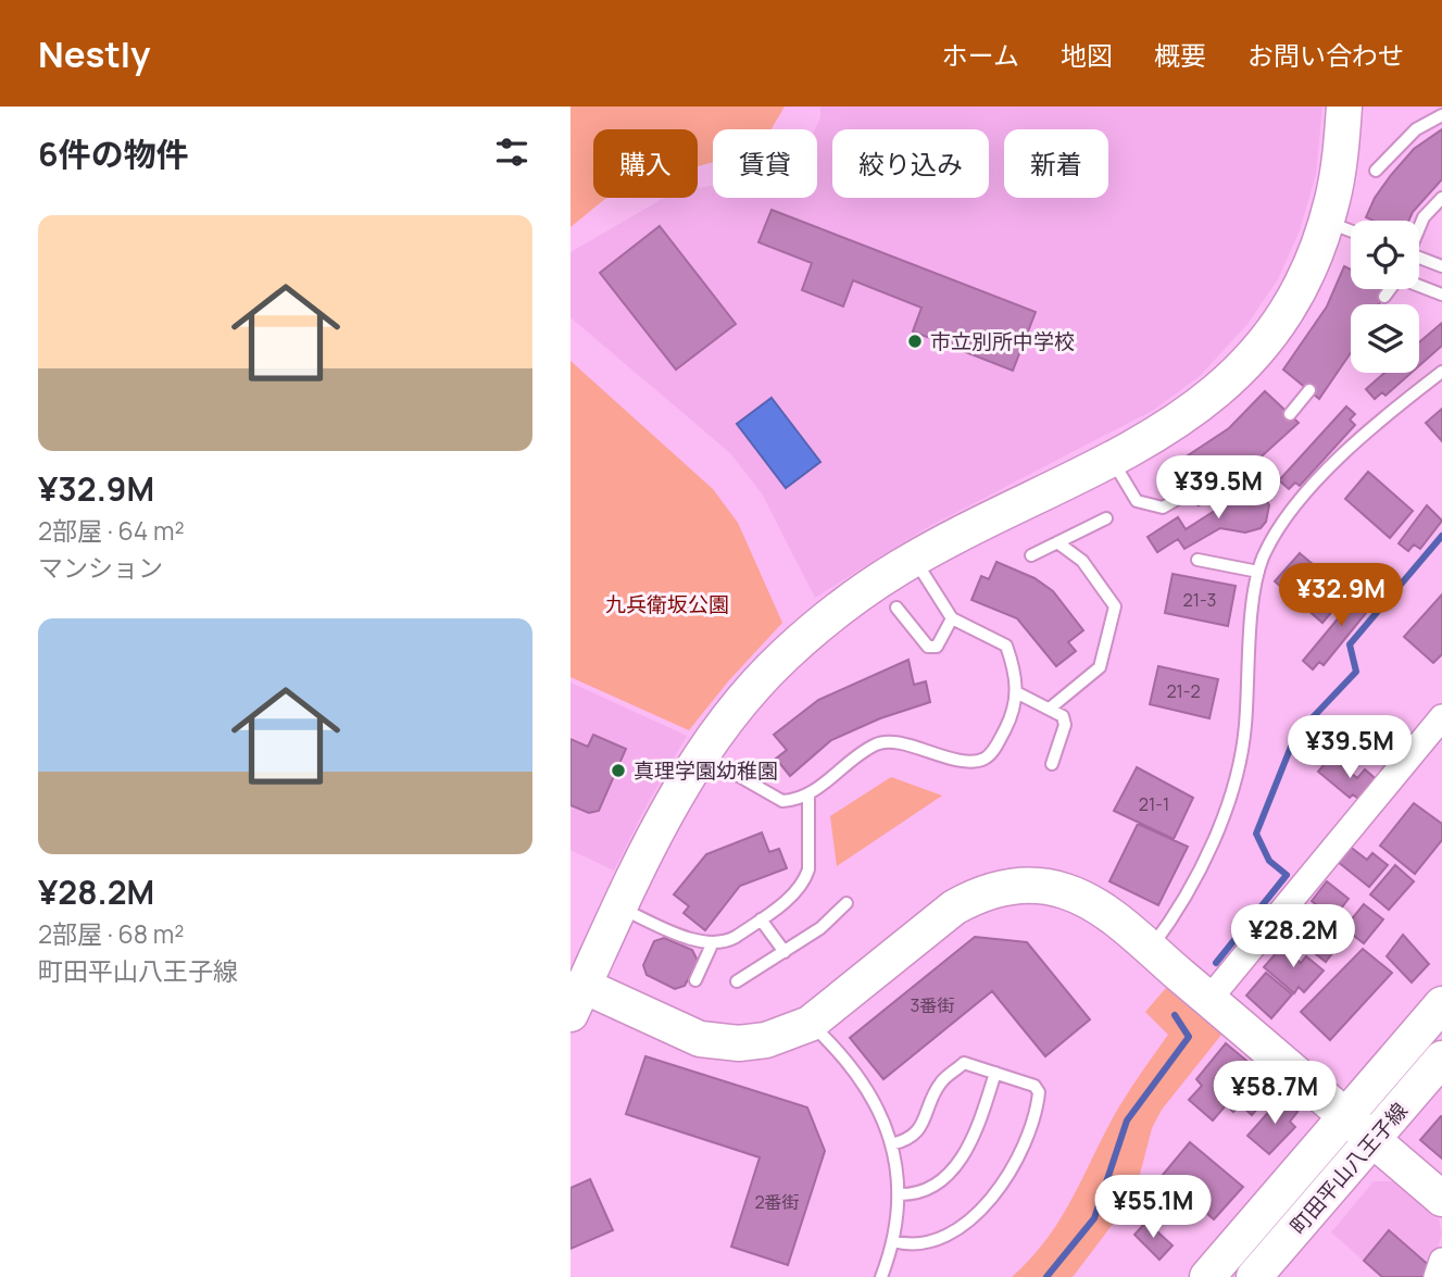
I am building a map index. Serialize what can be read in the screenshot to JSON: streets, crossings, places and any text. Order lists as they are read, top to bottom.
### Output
{
  "streets": {
    "street": ["町田平山八王子線"]
  },
  "parks": ["九兵衛坂公園"],
  "places": ["市立別所中学校", "真理学園幼稚園"],
  "house_numbers": [
    "21-3",
    "21-2",
    "21-1",
    "3番街",
    "2番街"
  ],
  "page": {
    "header": "Nestly",
    "nav": [
      "ホーム",
      "地図",
      "概要",
      "お問い合わせ"
    ],
    "heading": "6件の物件",
    "chip": [
      "購入",
      "賃貸",
      "絞り込み",
      "新着"
    ],
    "list": [
      {
        "name": "¥32.9M",
        "note": "2部屋 · 64 m² · マンション"
      },
      {
        "name": "¥28.2M",
        "note": "2部屋 · 68 m² · 町田平山八王子線"
      }
    ],
    "price": [
      "¥39.5M",
      "¥32.9M",
      "¥39.5M",
      "¥28.2M",
      "¥58.7M",
      "¥55.1M"
    ]
  }
}
